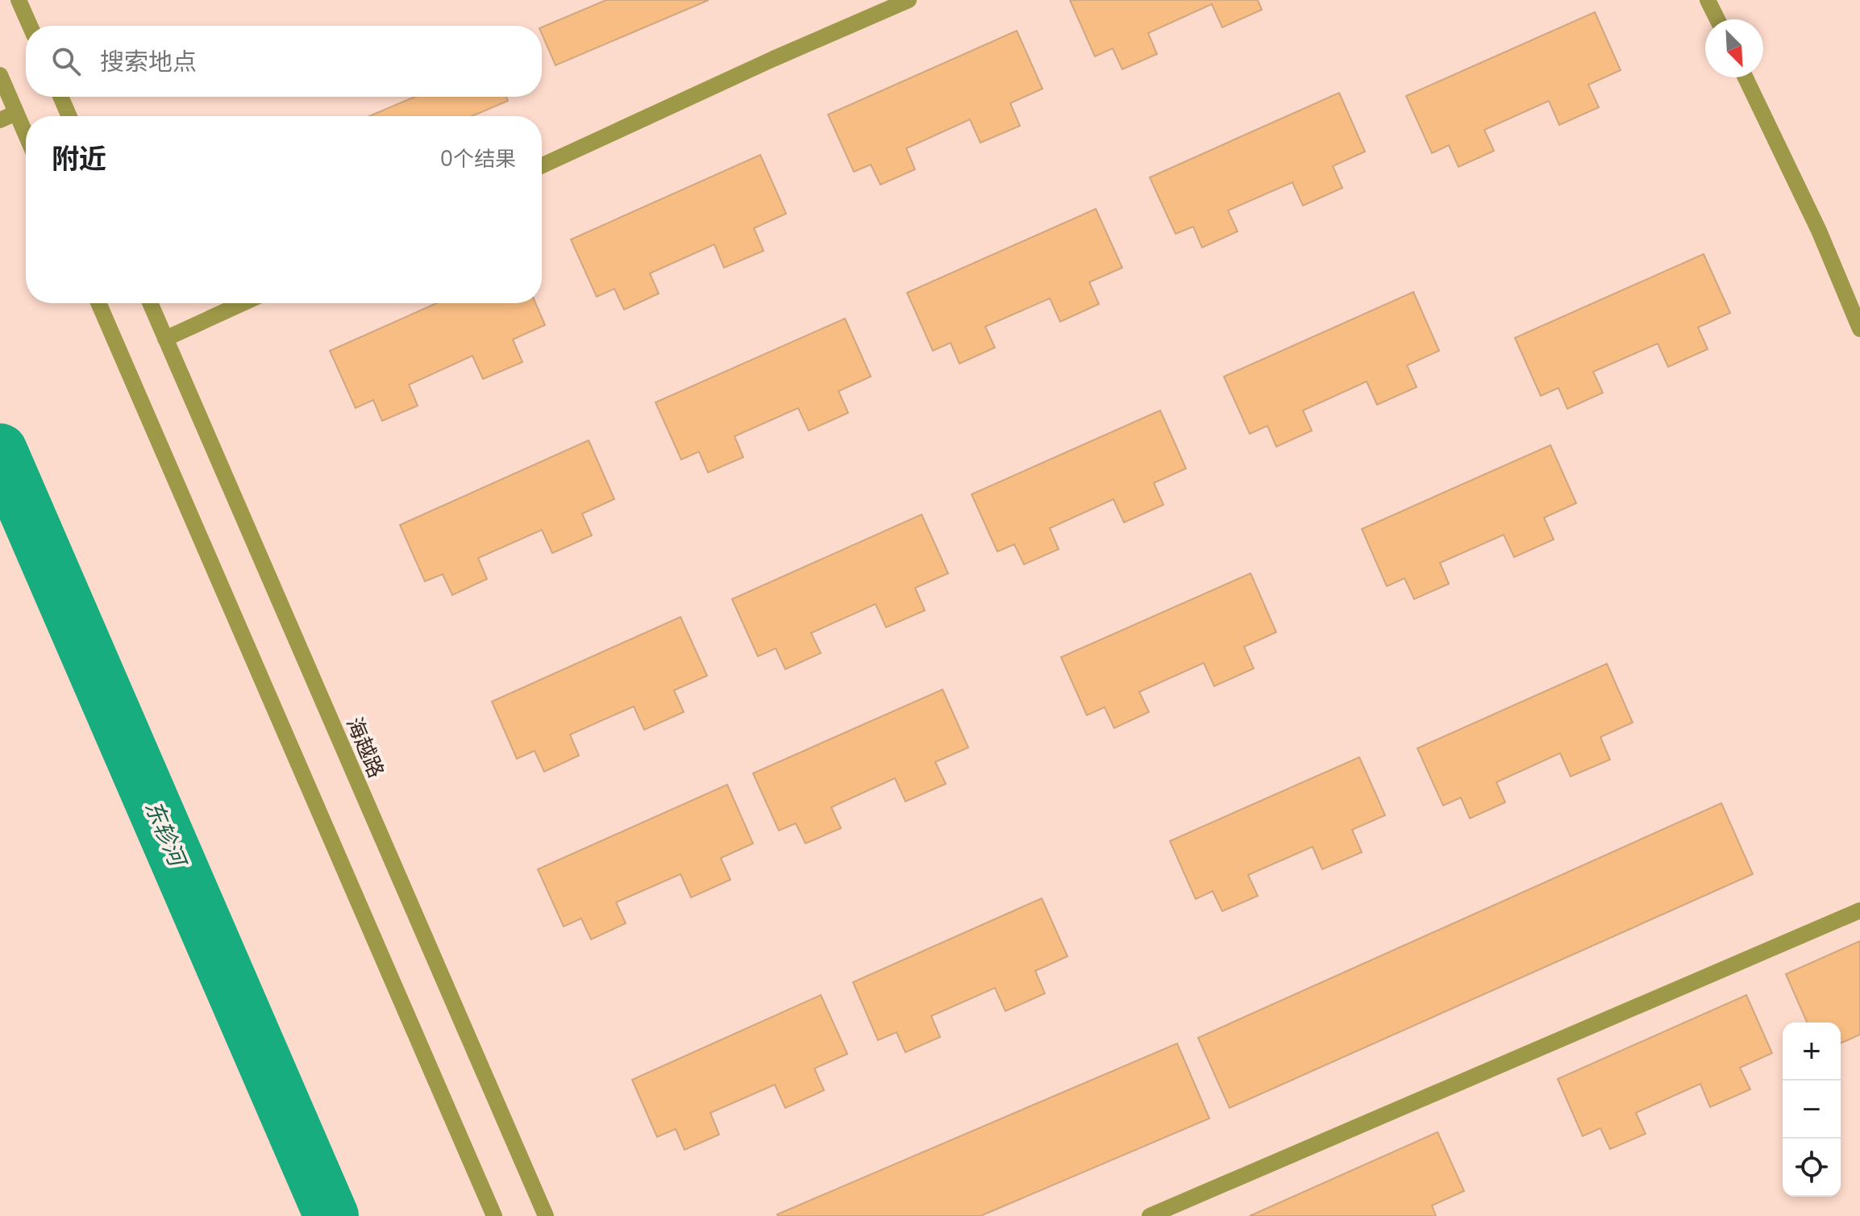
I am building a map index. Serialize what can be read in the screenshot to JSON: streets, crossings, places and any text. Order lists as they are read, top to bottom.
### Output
{
  "streets": {
    "street": ["海越路"]
  },
  "water": ["东轸河"],
  "north": "bottom right",
  "page": {
    "search": "搜索地点",
    "heading": ["附近", "0个结果"],
    "map_buttons": ["+", "−"]
  }
}
